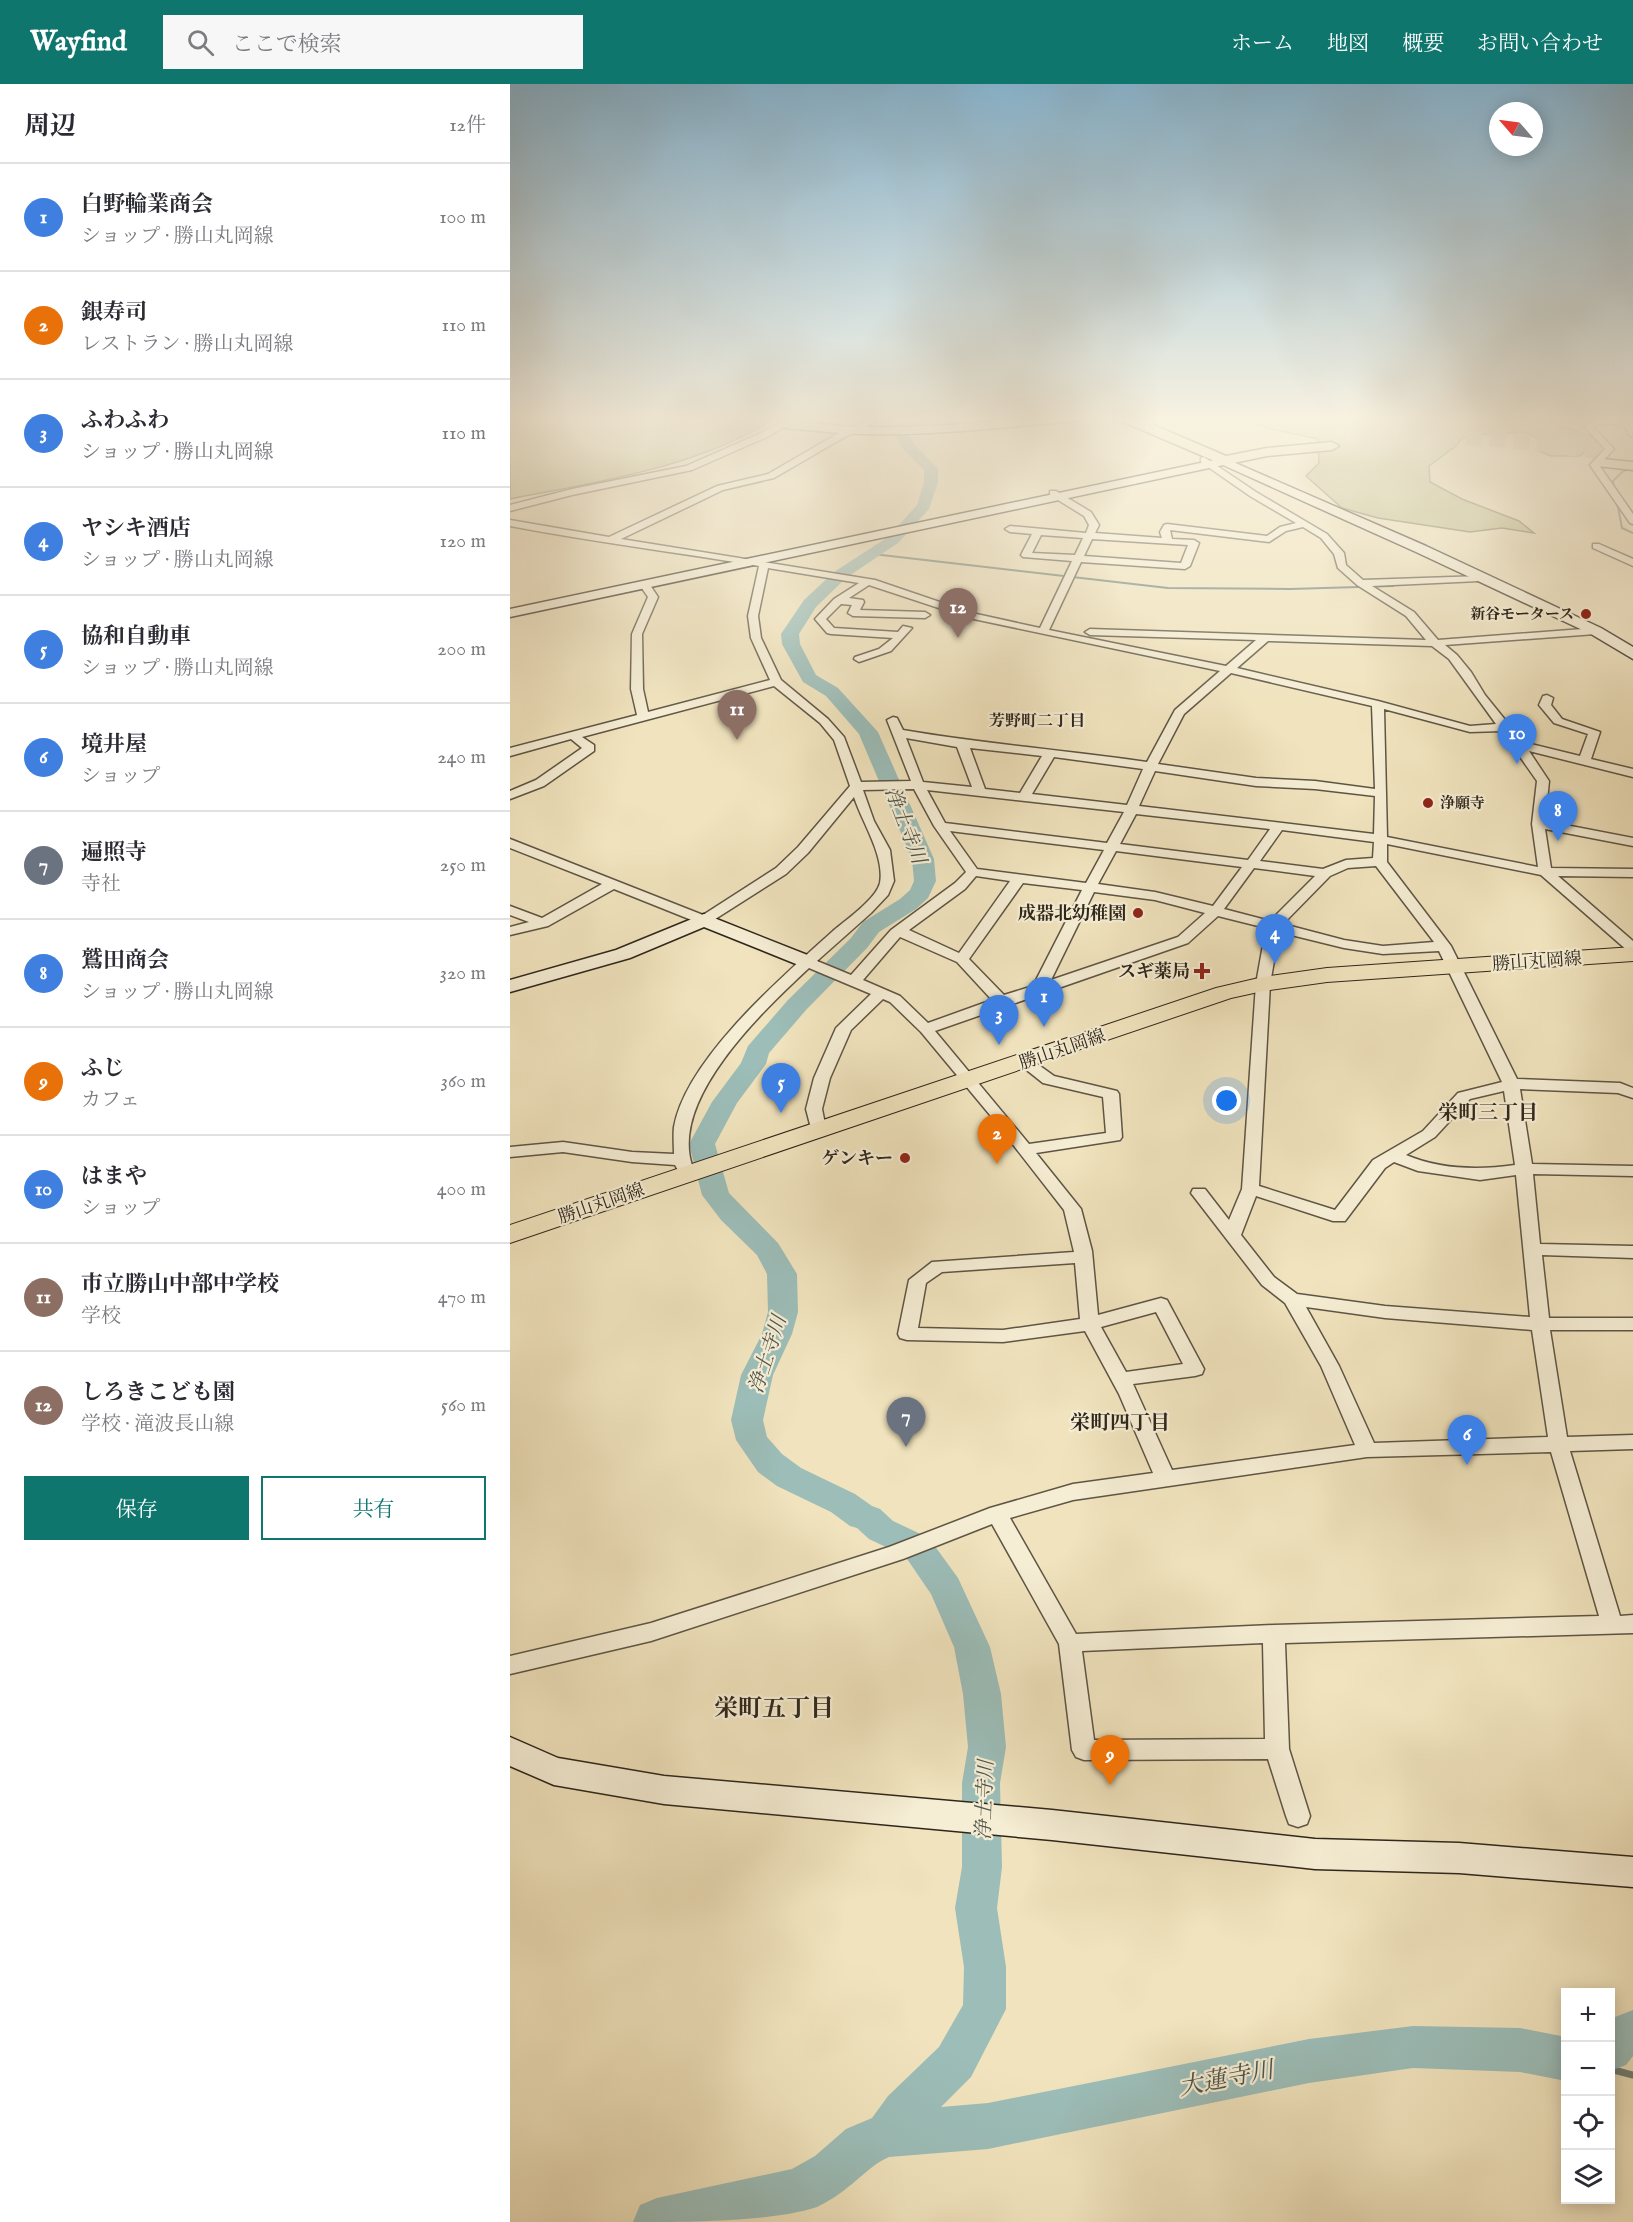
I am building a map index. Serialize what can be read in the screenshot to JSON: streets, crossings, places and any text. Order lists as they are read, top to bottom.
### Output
{
  "streets": {
    "main road": ["勝山丸岡線"]
  },
  "districts": [
    "芳野町二丁目",
    "栄町三丁目",
    "栄町四丁目",
    "栄町五丁目"
  ],
  "water": ["浄土寺川", "大蓮寺川"],
  "places": {
    "other": [
      "新谷モータース",
      "浄願寺",
      "成器北幼稚園",
      "ゲンキー"
    ],
    "health": ["スギ薬局"]
  },
  "north": "top left",
  "page": {
    "header": "Wayfind",
    "search": "ここで検索",
    "nav": [
      "ホーム",
      "地図",
      "概要",
      "お問い合わせ"
    ],
    "heading": ["周辺", "12件"],
    "list": [
      {
        "mark": "1",
        "name": "白野輪業商会",
        "note": "ショップ · 勝山丸岡線",
        "value": "100 m"
      },
      {
        "mark": "2",
        "name": "銀寿司",
        "note": "レストラン · 勝山丸岡線",
        "value": "110 m"
      },
      {
        "mark": "3",
        "name": "ふわふわ",
        "note": "ショップ · 勝山丸岡線",
        "value": "110 m"
      },
      {
        "mark": "4",
        "name": "ヤシキ酒店",
        "note": "ショップ · 勝山丸岡線",
        "value": "120 m"
      },
      {
        "mark": "5",
        "name": "協和自動車",
        "note": "ショップ · 勝山丸岡線",
        "value": "200 m"
      },
      {
        "mark": "6",
        "name": "境井屋",
        "note": "ショップ",
        "value": "240 m"
      },
      {
        "mark": "7",
        "name": "遍照寺",
        "note": "寺社",
        "value": "250 m"
      },
      {
        "mark": "8",
        "name": "鷲田商会",
        "note": "ショップ · 勝山丸岡線",
        "value": "320 m"
      },
      {
        "mark": "9",
        "name": "ふじ",
        "note": "カフェ",
        "value": "360 m"
      },
      {
        "mark": "10",
        "name": "はまや",
        "note": "ショップ",
        "value": "400 m"
      },
      {
        "mark": "11",
        "name": "市立勝山中部中学校",
        "note": "学校",
        "value": "470 m"
      },
      {
        "mark": "12",
        "name": "しろきこども園",
        "note": "学校 · 滝波長山線",
        "value": "560 m"
      }
    ],
    "pins": [
      "12",
      "11",
      "10",
      "8",
      "4",
      "1",
      "3",
      "5",
      "2",
      "7",
      "6",
      "9"
    ],
    "buttons": ["保存", "共有"],
    "map_buttons": ["+", "−"]
  }
}
